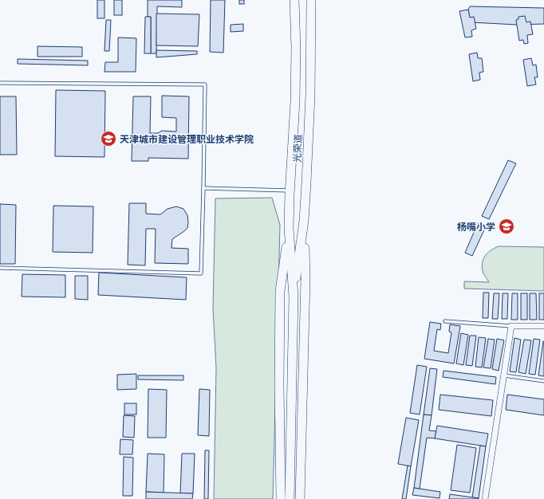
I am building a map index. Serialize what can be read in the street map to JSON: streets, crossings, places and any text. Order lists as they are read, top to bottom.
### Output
{
  "streets": {
    "main road": ["光荣道"]
  },
  "places": {
    "school or university": ["天津城市建设管理职业技术学院", "杨嘴小学"]
  }
}
